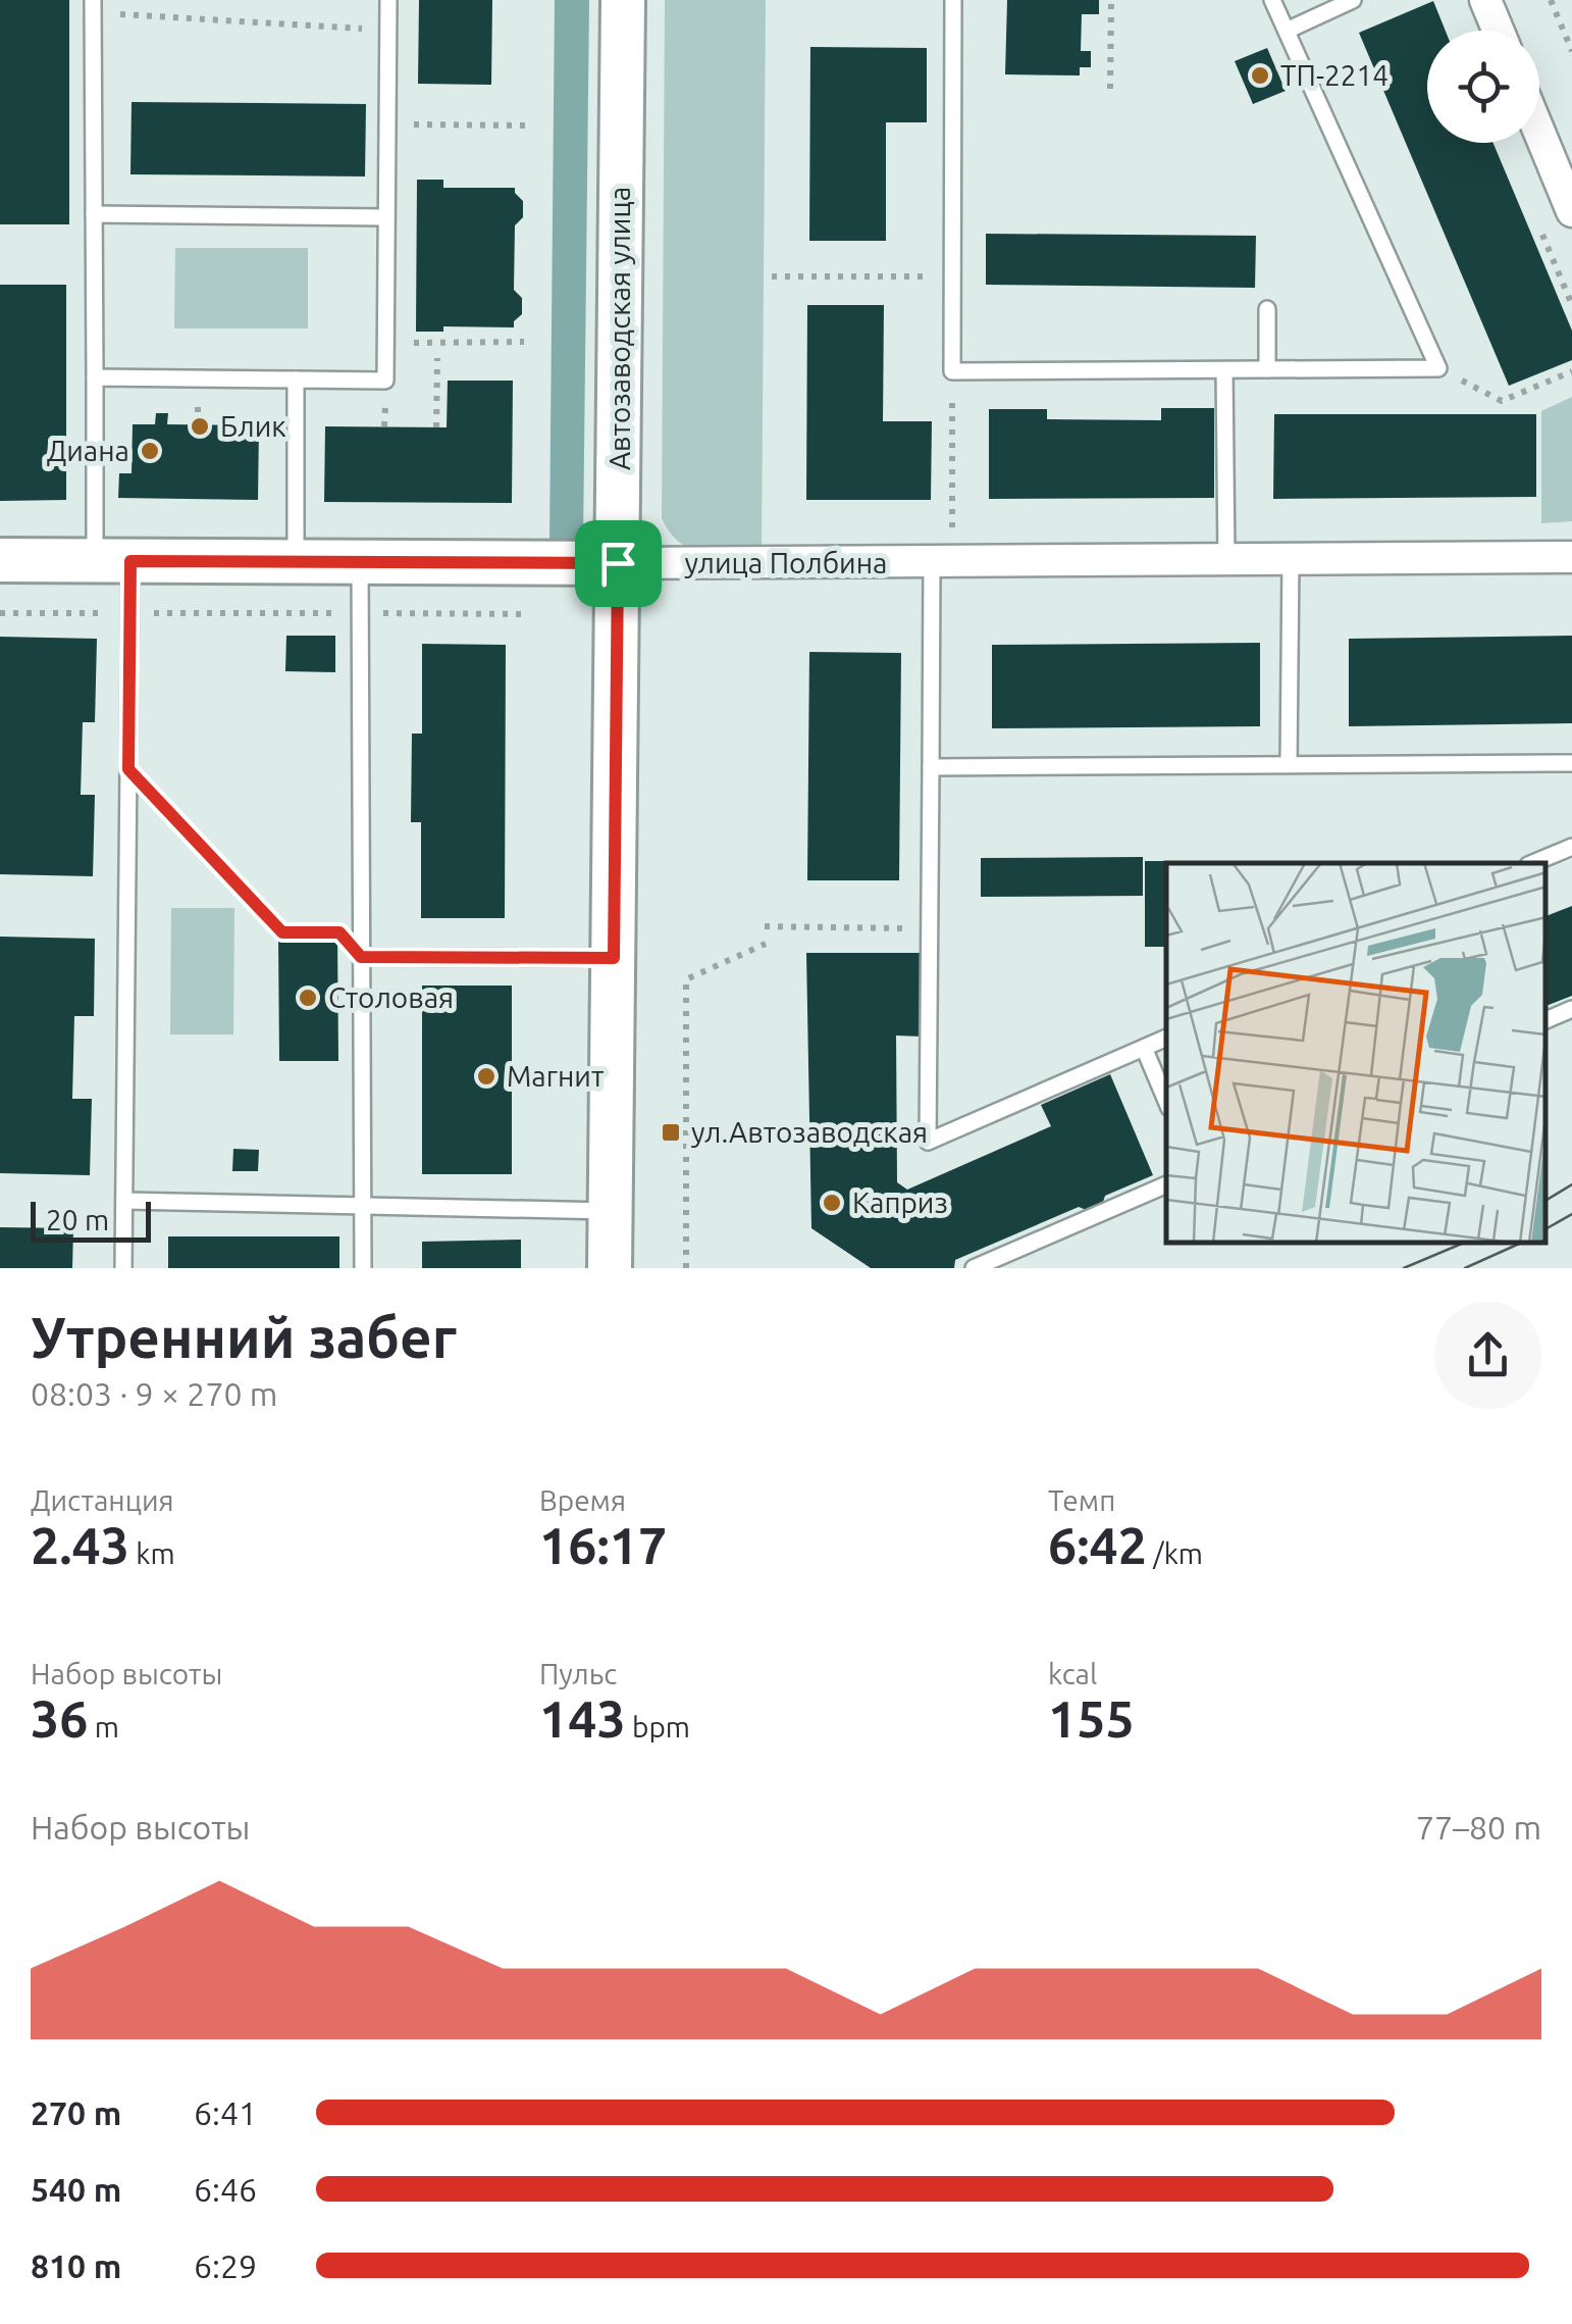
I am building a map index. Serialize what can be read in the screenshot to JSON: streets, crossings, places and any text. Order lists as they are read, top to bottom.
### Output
{
  "streets": {
    "street": ["Автозаводская улица", "улица Полбина"]
  },
  "crossings": [
    ["Автозаводская улица", "улица Полбина"]
  ],
  "places": {
    "other": [
      "ТП-2214",
      "Блик",
      "Диана",
      "Столовая",
      "Магнит",
      "Каприз"
    ],
    "transit": ["ул.Автозаводская"]
  },
  "scale_bar": "20 m",
  "page": {
    "scale": "20 m",
    "heading": ["Утренний забег", "08:03 · 9 × 270 m"],
    "stats": [
      ["Дистанция", "2.43 km"],
      ["Время", "16:17"],
      ["Темп", "6:42 /km"],
      ["Набор высоты", "36 m"],
      ["Пульс", "143 bpm"],
      ["kcal", "155"]
    ],
    "chart": ["Набор высоты", "77–80 m"],
    "list": [
      {
        "name": "270 m",
        "note": "6:41"
      },
      {
        "name": "540 m",
        "note": "6:46"
      },
      {
        "name": "810 m",
        "note": "6:29"
      }
    ]
  }
}
